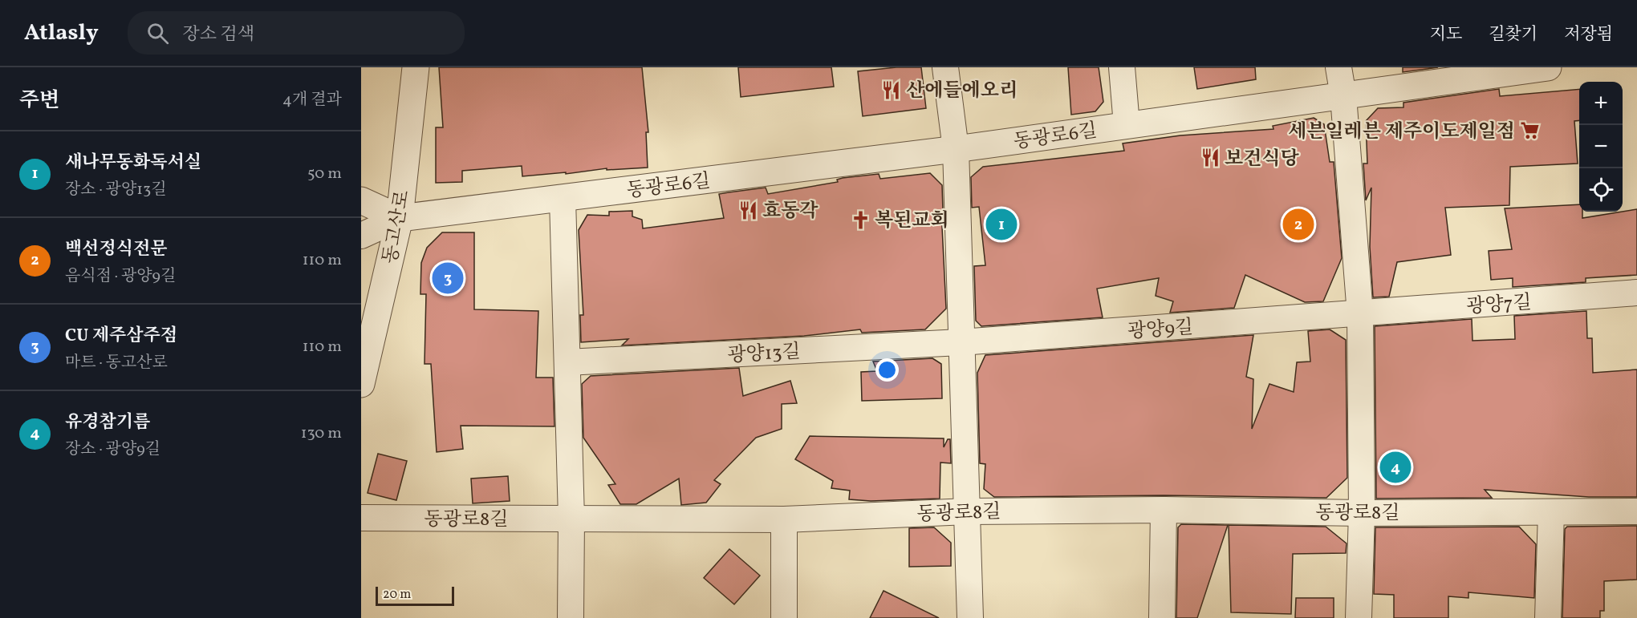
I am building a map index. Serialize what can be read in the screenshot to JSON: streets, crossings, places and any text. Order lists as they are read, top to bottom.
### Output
{
  "streets": {
    "street": [
      "동광로6길",
      "동고산로",
      "광양7길",
      "광양9길",
      "광양13길",
      "동광로8길"
    ]
  },
  "crossings": [
    ["동광로6길", "동고산로"],
    ["광양7길", "광양9길"],
    ["광양9길", "광양13길"]
  ],
  "places": {
    "restaurant": ["산에들에오리", "보건식당", "효동각"],
    "supermarket": ["세븐일레븐 제주이도제일점"],
    "church": ["복된교회"]
  },
  "scale_bar": "20 m",
  "page": {
    "header": "Atlasly",
    "search": "장소 검색",
    "nav": ["지도", "길찾기", "저장됨"],
    "heading": ["주변", "4개 결과"],
    "map_buttons": ["+", "−"],
    "list": [
      {
        "mark": "1",
        "name": "새나무동화독서실",
        "note": "장소 · 광양13길",
        "value": "50 m"
      },
      {
        "mark": "2",
        "name": "백선정식전문",
        "note": "음식점 · 광양9길",
        "value": "110 m"
      },
      {
        "mark": "3",
        "name": "CU 제주삼주점",
        "note": "마트 · 동고산로",
        "value": "110 m"
      },
      {
        "mark": "4",
        "name": "유경참기름",
        "note": "장소 · 광양9길",
        "value": "130 m"
      }
    ],
    "pins": [
      "1",
      "2",
      "3",
      "4"
    ],
    "scale": "20 m"
  }
}
